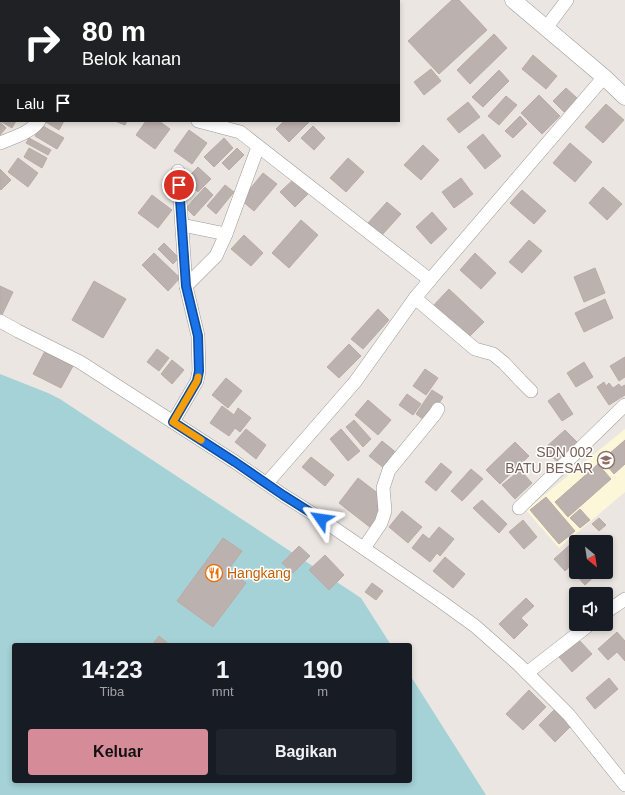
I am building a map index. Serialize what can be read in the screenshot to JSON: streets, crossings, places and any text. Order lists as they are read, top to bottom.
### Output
{
  "places": {
    "school or university": ["SDN 002 BATU BESAR"],
    "restaurant": ["Hangkang"]
  },
  "north": "bottom right",
  "page": {
    "turn": ["80 m", "Belok kanan"],
    "then": "Lalu",
    "eta": [
      "14:23",
      "Tiba",
      "1",
      "mnt",
      "190",
      "m"
    ],
    "buttons": ["Keluar", "Bagikan"]
  }
}
